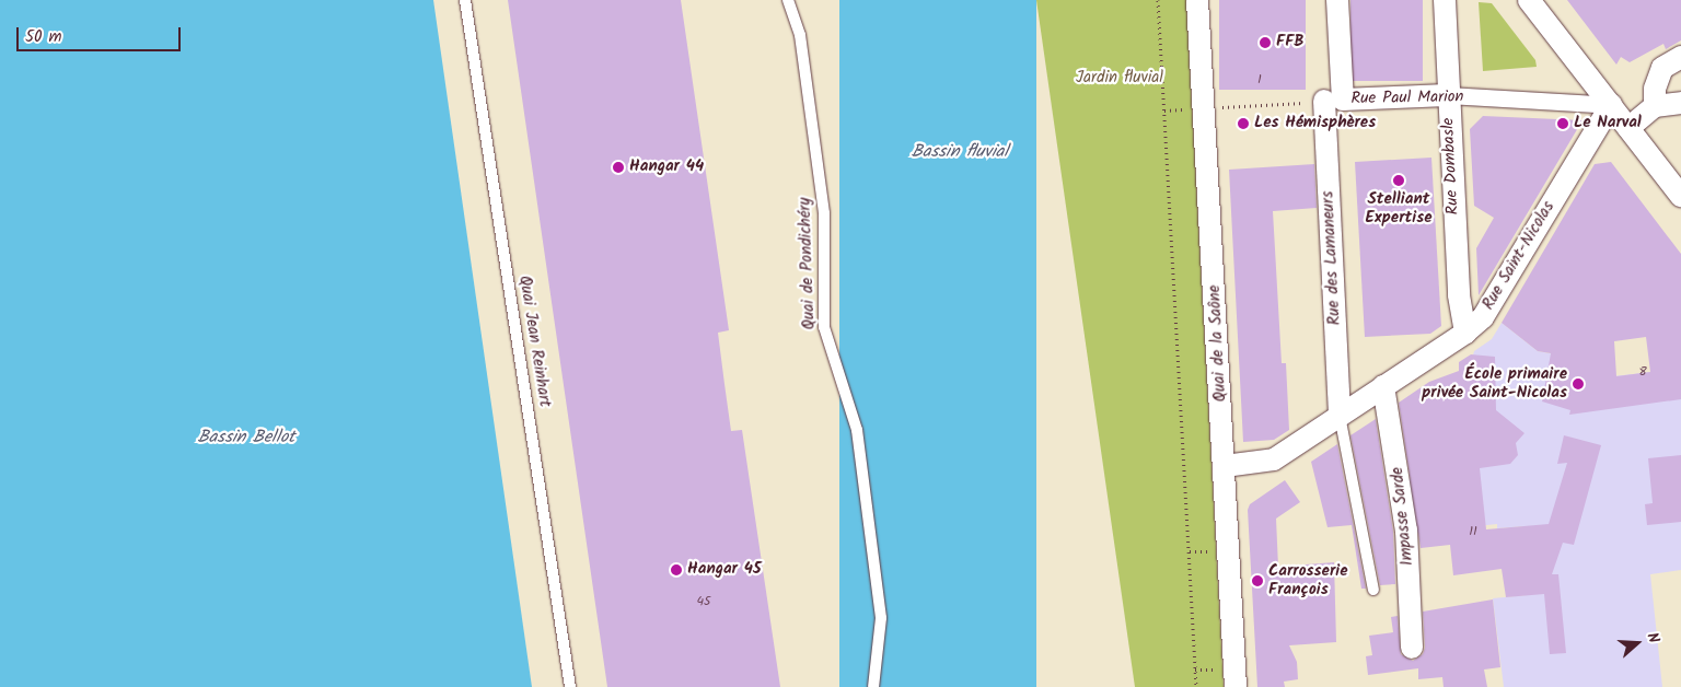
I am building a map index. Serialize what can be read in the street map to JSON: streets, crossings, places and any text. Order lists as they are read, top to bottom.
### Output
{
  "streets": {
    "street": [
      "Rue Paul Marion",
      "Rue Dombasle",
      "Rue Saint-Nicolas",
      "Rue des Lamaneurs",
      "Quai de la Saône",
      "Impasse Sarde"
    ],
    "lane": ["Quai de Pondichéry", "Quai Jean Reinhart"]
  },
  "crossings": [
    ["Rue Paul Marion", "Rue Dombasle"],
    ["Rue Paul Marion", "Rue Saint-Nicolas"],
    ["Rue Paul Marion", "Rue des Lamaneurs"],
    ["Rue Dombasle", "Rue Saint-Nicolas"],
    ["Rue Saint-Nicolas", "Rue des Lamaneurs"],
    ["Rue Saint-Nicolas", "Quai de la Saône"],
    ["Rue Saint-Nicolas", "Impasse Sarde"]
  ],
  "water": ["Bassin fluvial", "Bassin Bellot"],
  "parks": ["Jardin fluvial"],
  "places": [
    "FFB",
    "Les Hémisphères",
    "Le Narval",
    "Hangar 44",
    "Stelliant Expertise",
    "École primaire privée Saint-Nicolas",
    "Hangar 45",
    "Carrosserie François"
  ],
  "house_numbers": [
    "1",
    "8",
    "11",
    "45"
  ],
  "scale_bar": "50 m",
  "north": "right"
}
